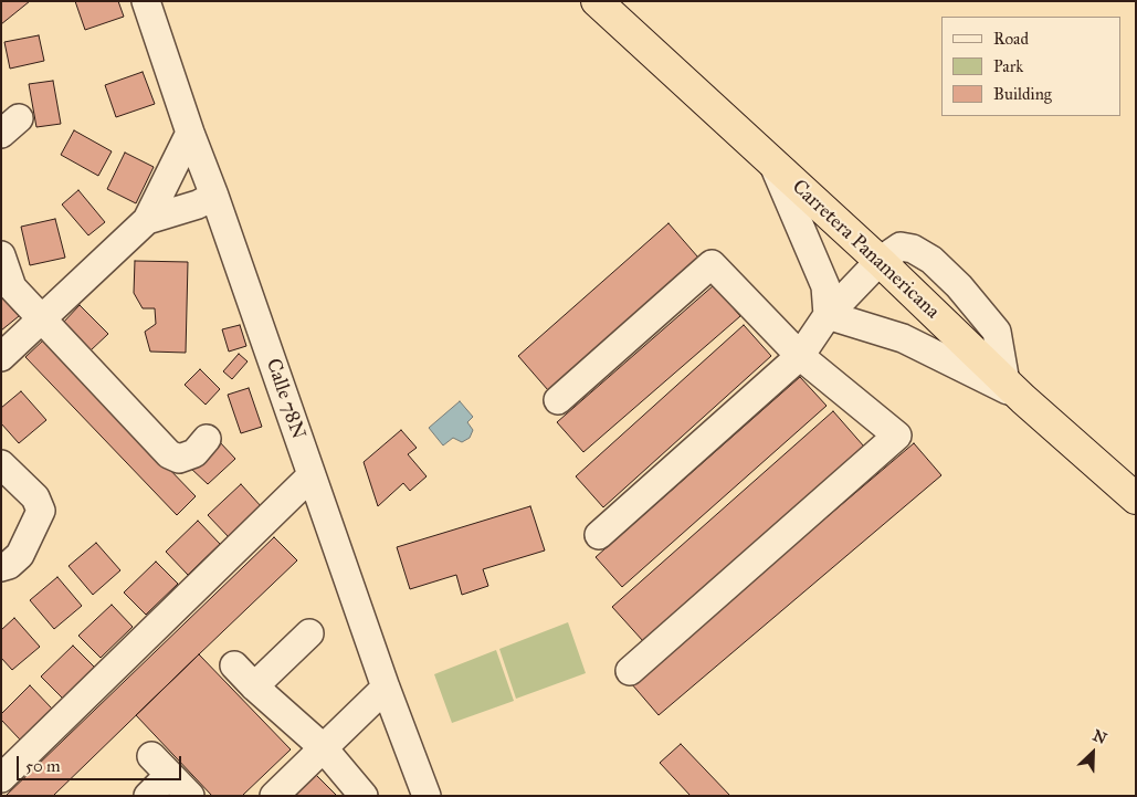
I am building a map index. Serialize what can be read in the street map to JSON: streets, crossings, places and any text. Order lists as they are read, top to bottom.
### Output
{
  "streets": {
    "highway": ["Carretera Panamericana"],
    "street": ["Calle 78N"]
  },
  "legend": ["Road", "Park", "Building"],
  "scale_bar": "50 m",
  "north": "top right"
}
